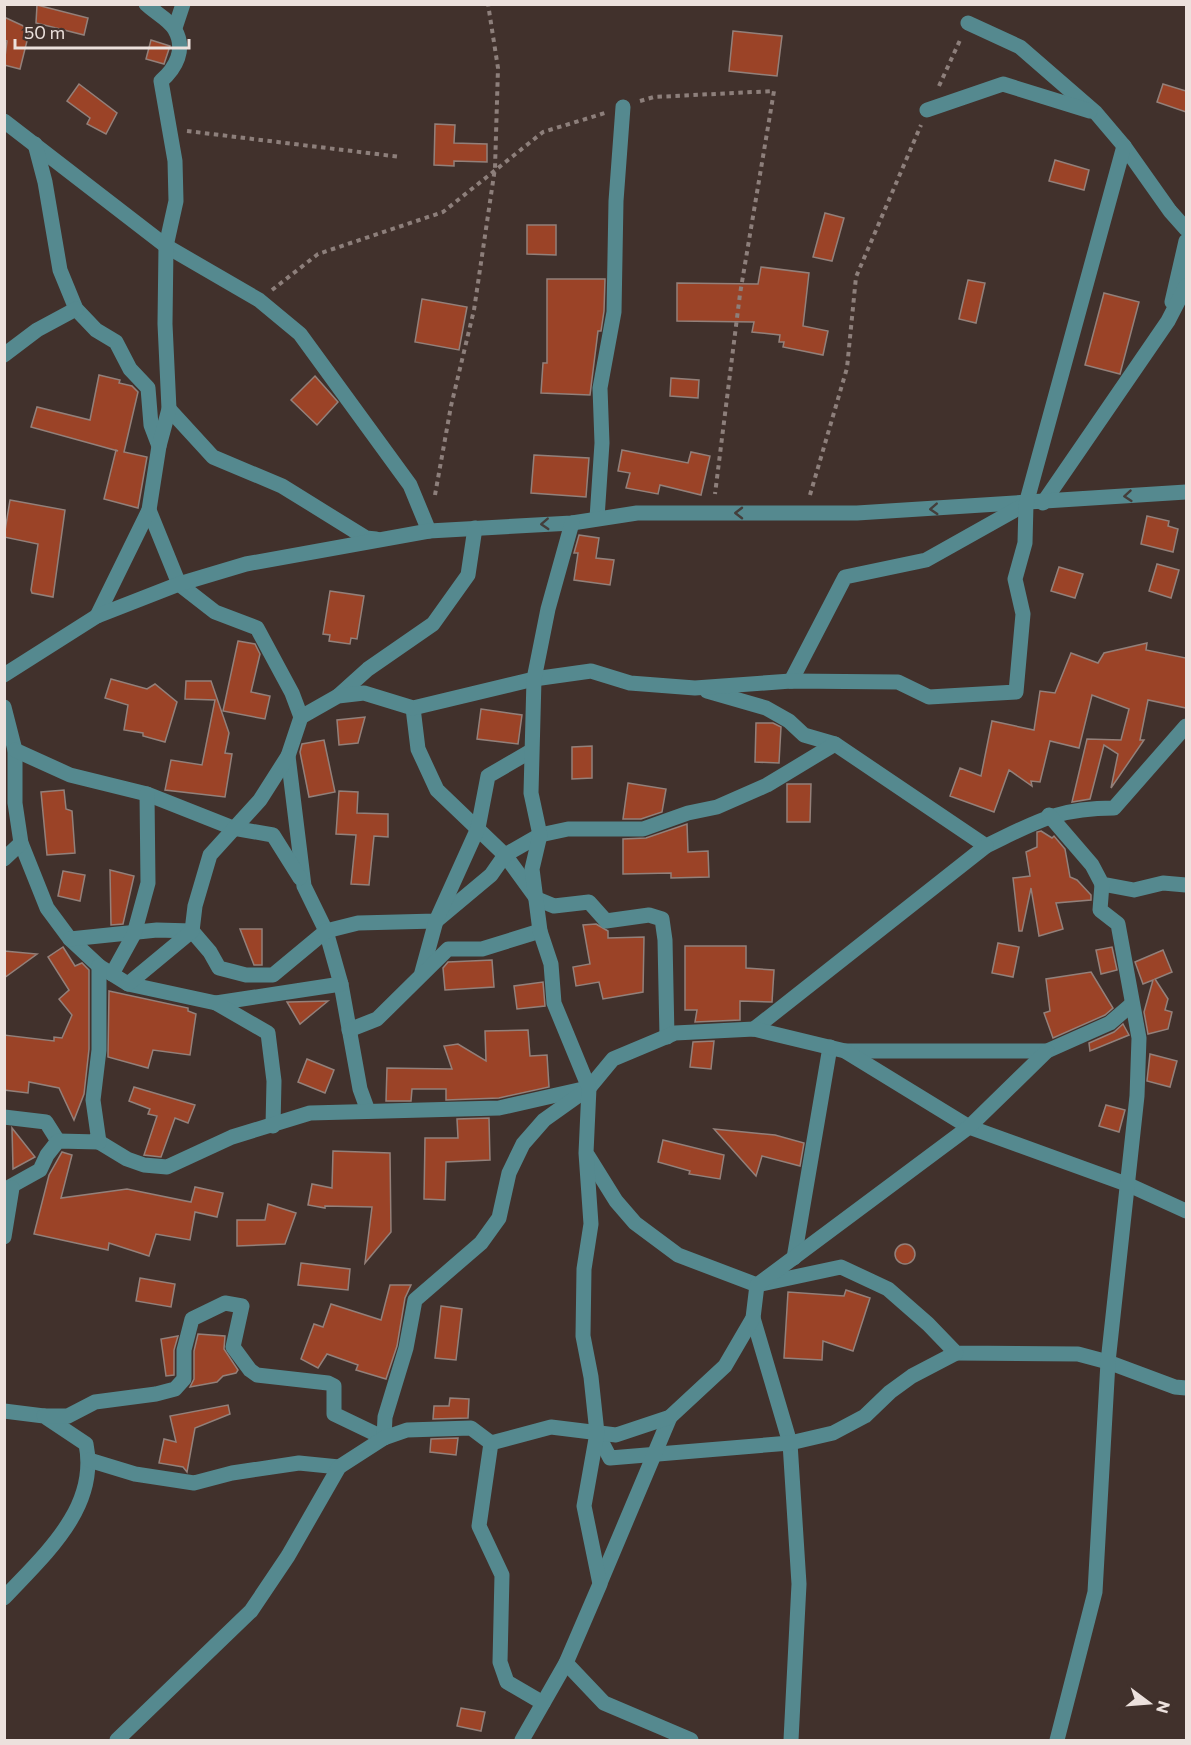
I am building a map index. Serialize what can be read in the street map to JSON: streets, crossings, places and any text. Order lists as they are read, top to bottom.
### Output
{
  "scale_bar": "50 m",
  "north": "right"
}
